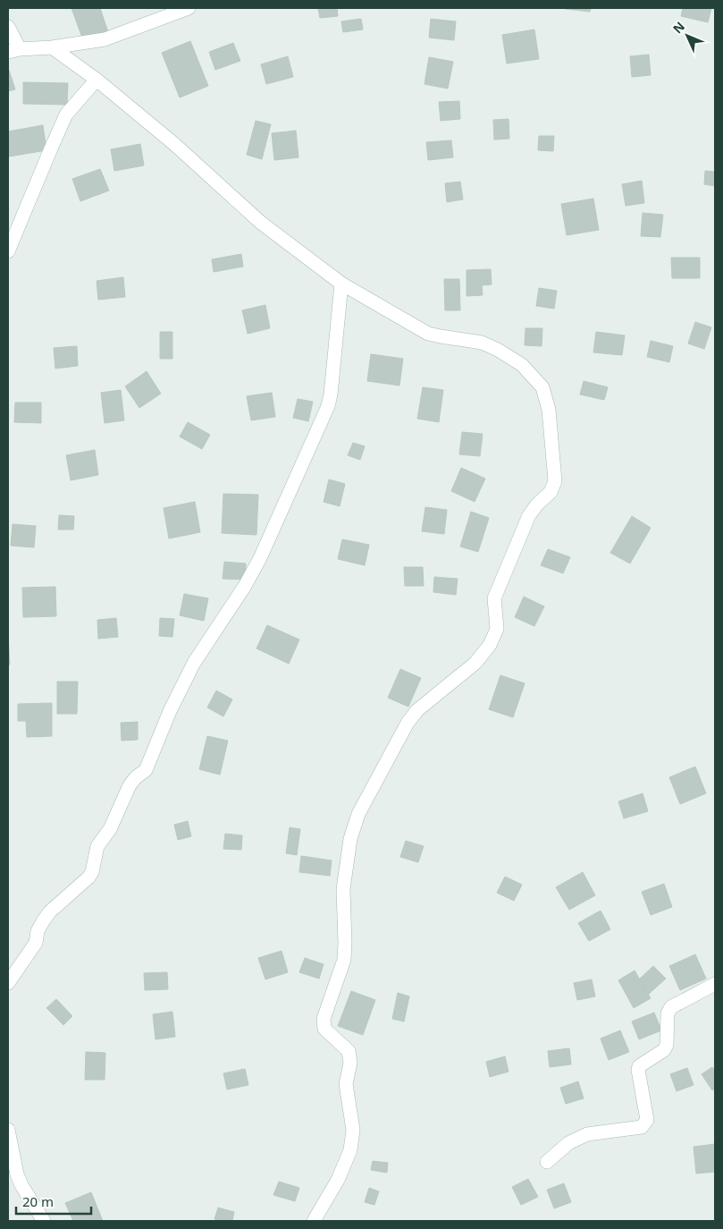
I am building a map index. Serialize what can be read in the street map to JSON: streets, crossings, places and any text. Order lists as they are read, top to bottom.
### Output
{
  "scale_bar": "20 m",
  "north": "top left"
}
